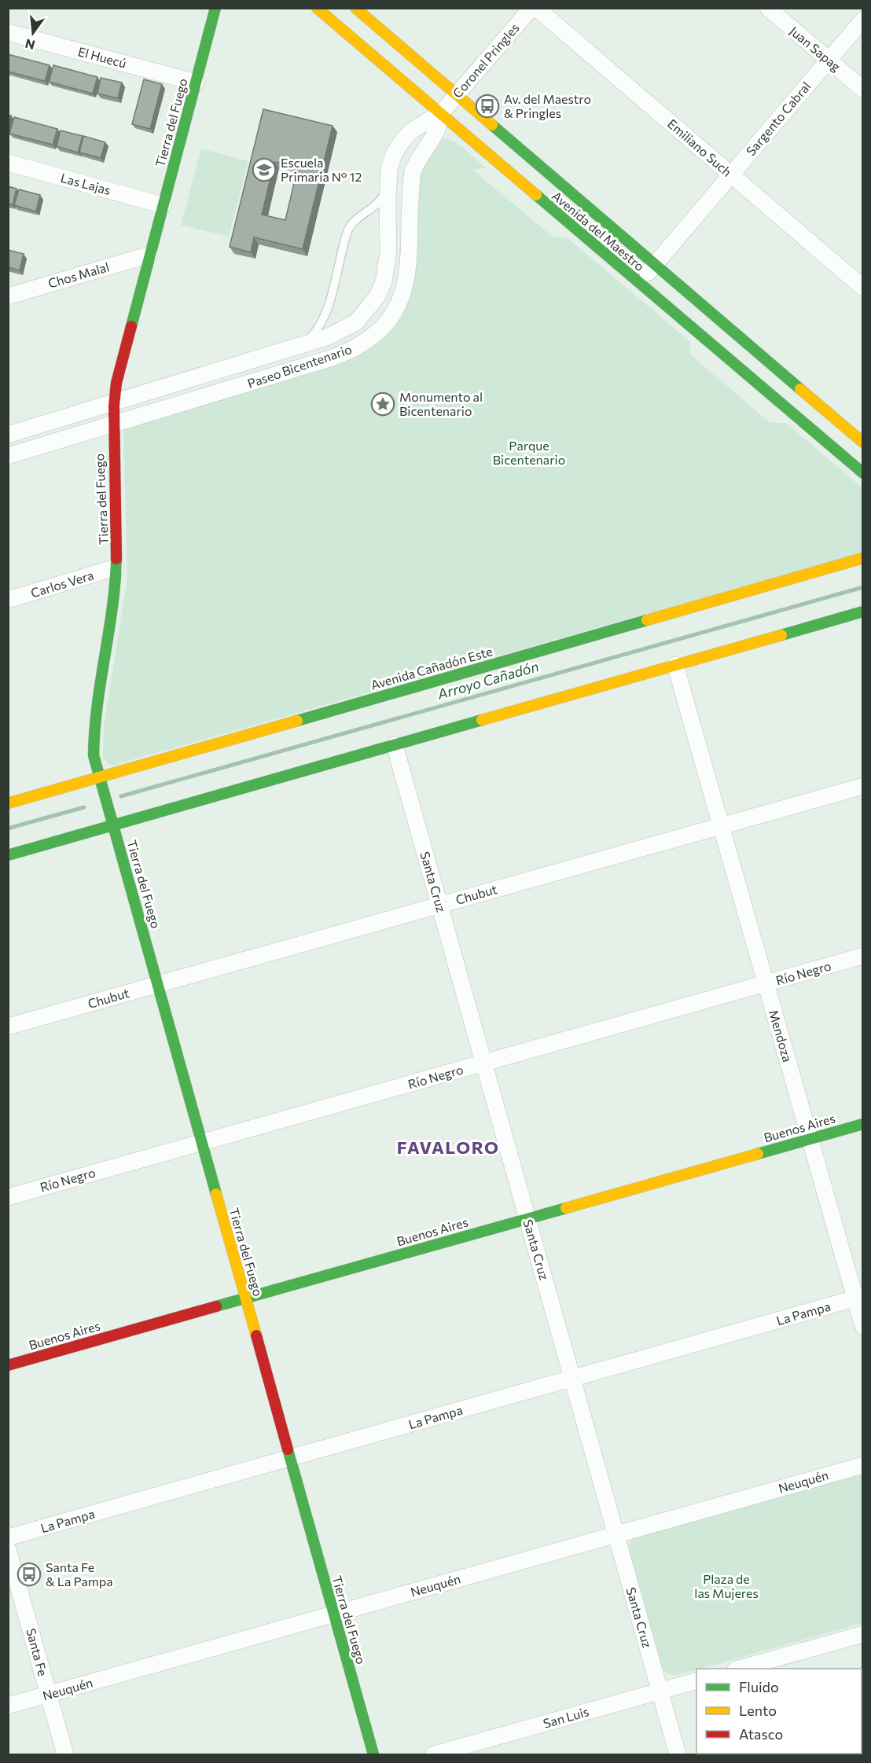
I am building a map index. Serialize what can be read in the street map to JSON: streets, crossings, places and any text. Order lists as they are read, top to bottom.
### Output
{
  "streets": {
    "street": [
      "Juan Sapag",
      "El Huecú",
      "Coronel Pringles",
      "Sargento Cabral",
      "Tierra del Fuego",
      "Emiliano Such",
      "Las Lajas",
      "Avenida del Maestro",
      "Chos Malal",
      "Paseo Bicentenario",
      "Carlos Vera",
      "Avenida Cañadón Este",
      "Santa Cruz",
      "Chubut",
      "Río Negro",
      "Mendoza",
      "Buenos Aires",
      "La Pampa",
      "Neuquén",
      "Santa Fe",
      "San Luis"
    ]
  },
  "crossings": [
    ["Juan Sapag", "Sargento Cabral"],
    ["El Huecú", "Tierra del Fuego"],
    ["Coronel Pringles", "Avenida del Maestro"],
    ["Coronel Pringles", "Paseo Bicentenario"],
    ["Sargento Cabral", "Emiliano Such"],
    ["Sargento Cabral", "Avenida del Maestro"],
    ["Tierra del Fuego", "Las Lajas"],
    ["Tierra del Fuego", "Chos Malal"],
    ["Tierra del Fuego", "Paseo Bicentenario"],
    ["Tierra del Fuego", "Carlos Vera"],
    ["Tierra del Fuego", "Avenida Cañadón Este"],
    ["Tierra del Fuego", "Chubut"],
    ["Tierra del Fuego", "Río Negro"],
    ["Tierra del Fuego", "Buenos Aires"],
    ["Tierra del Fuego", "La Pampa"],
    ["Tierra del Fuego", "Neuquén"],
    ["Avenida del Maestro", "Paseo Bicentenario"],
    ["Santa Cruz", "Chubut"],
    ["Santa Cruz", "Río Negro"],
    ["Santa Cruz", "Buenos Aires"],
    ["Santa Cruz", "La Pampa"],
    ["Santa Cruz", "Neuquén"],
    ["Santa Cruz", "San Luis"],
    ["Chubut", "Mendoza"],
    ["Río Negro", "Mendoza"],
    ["Mendoza", "Buenos Aires"],
    ["Mendoza", "La Pampa"],
    ["Neuquén", "Santa Fe"]
  ],
  "districts": ["FAVALORO"],
  "water": ["Arroyo Cañadón"],
  "parks": ["Parque Bicentenario", "Plaza de las Mujeres"],
  "places": {
    "bus stop": ["Av. del Maestro & Pringles", "Santa Fe & La Pampa"],
    "school or university": ["Escuela Primaria N° 12"],
    "place": ["Monumento al Bicentenario"]
  },
  "legend": ["Fluido", "Lento", "Atasco"],
  "north": "bottom"
}
